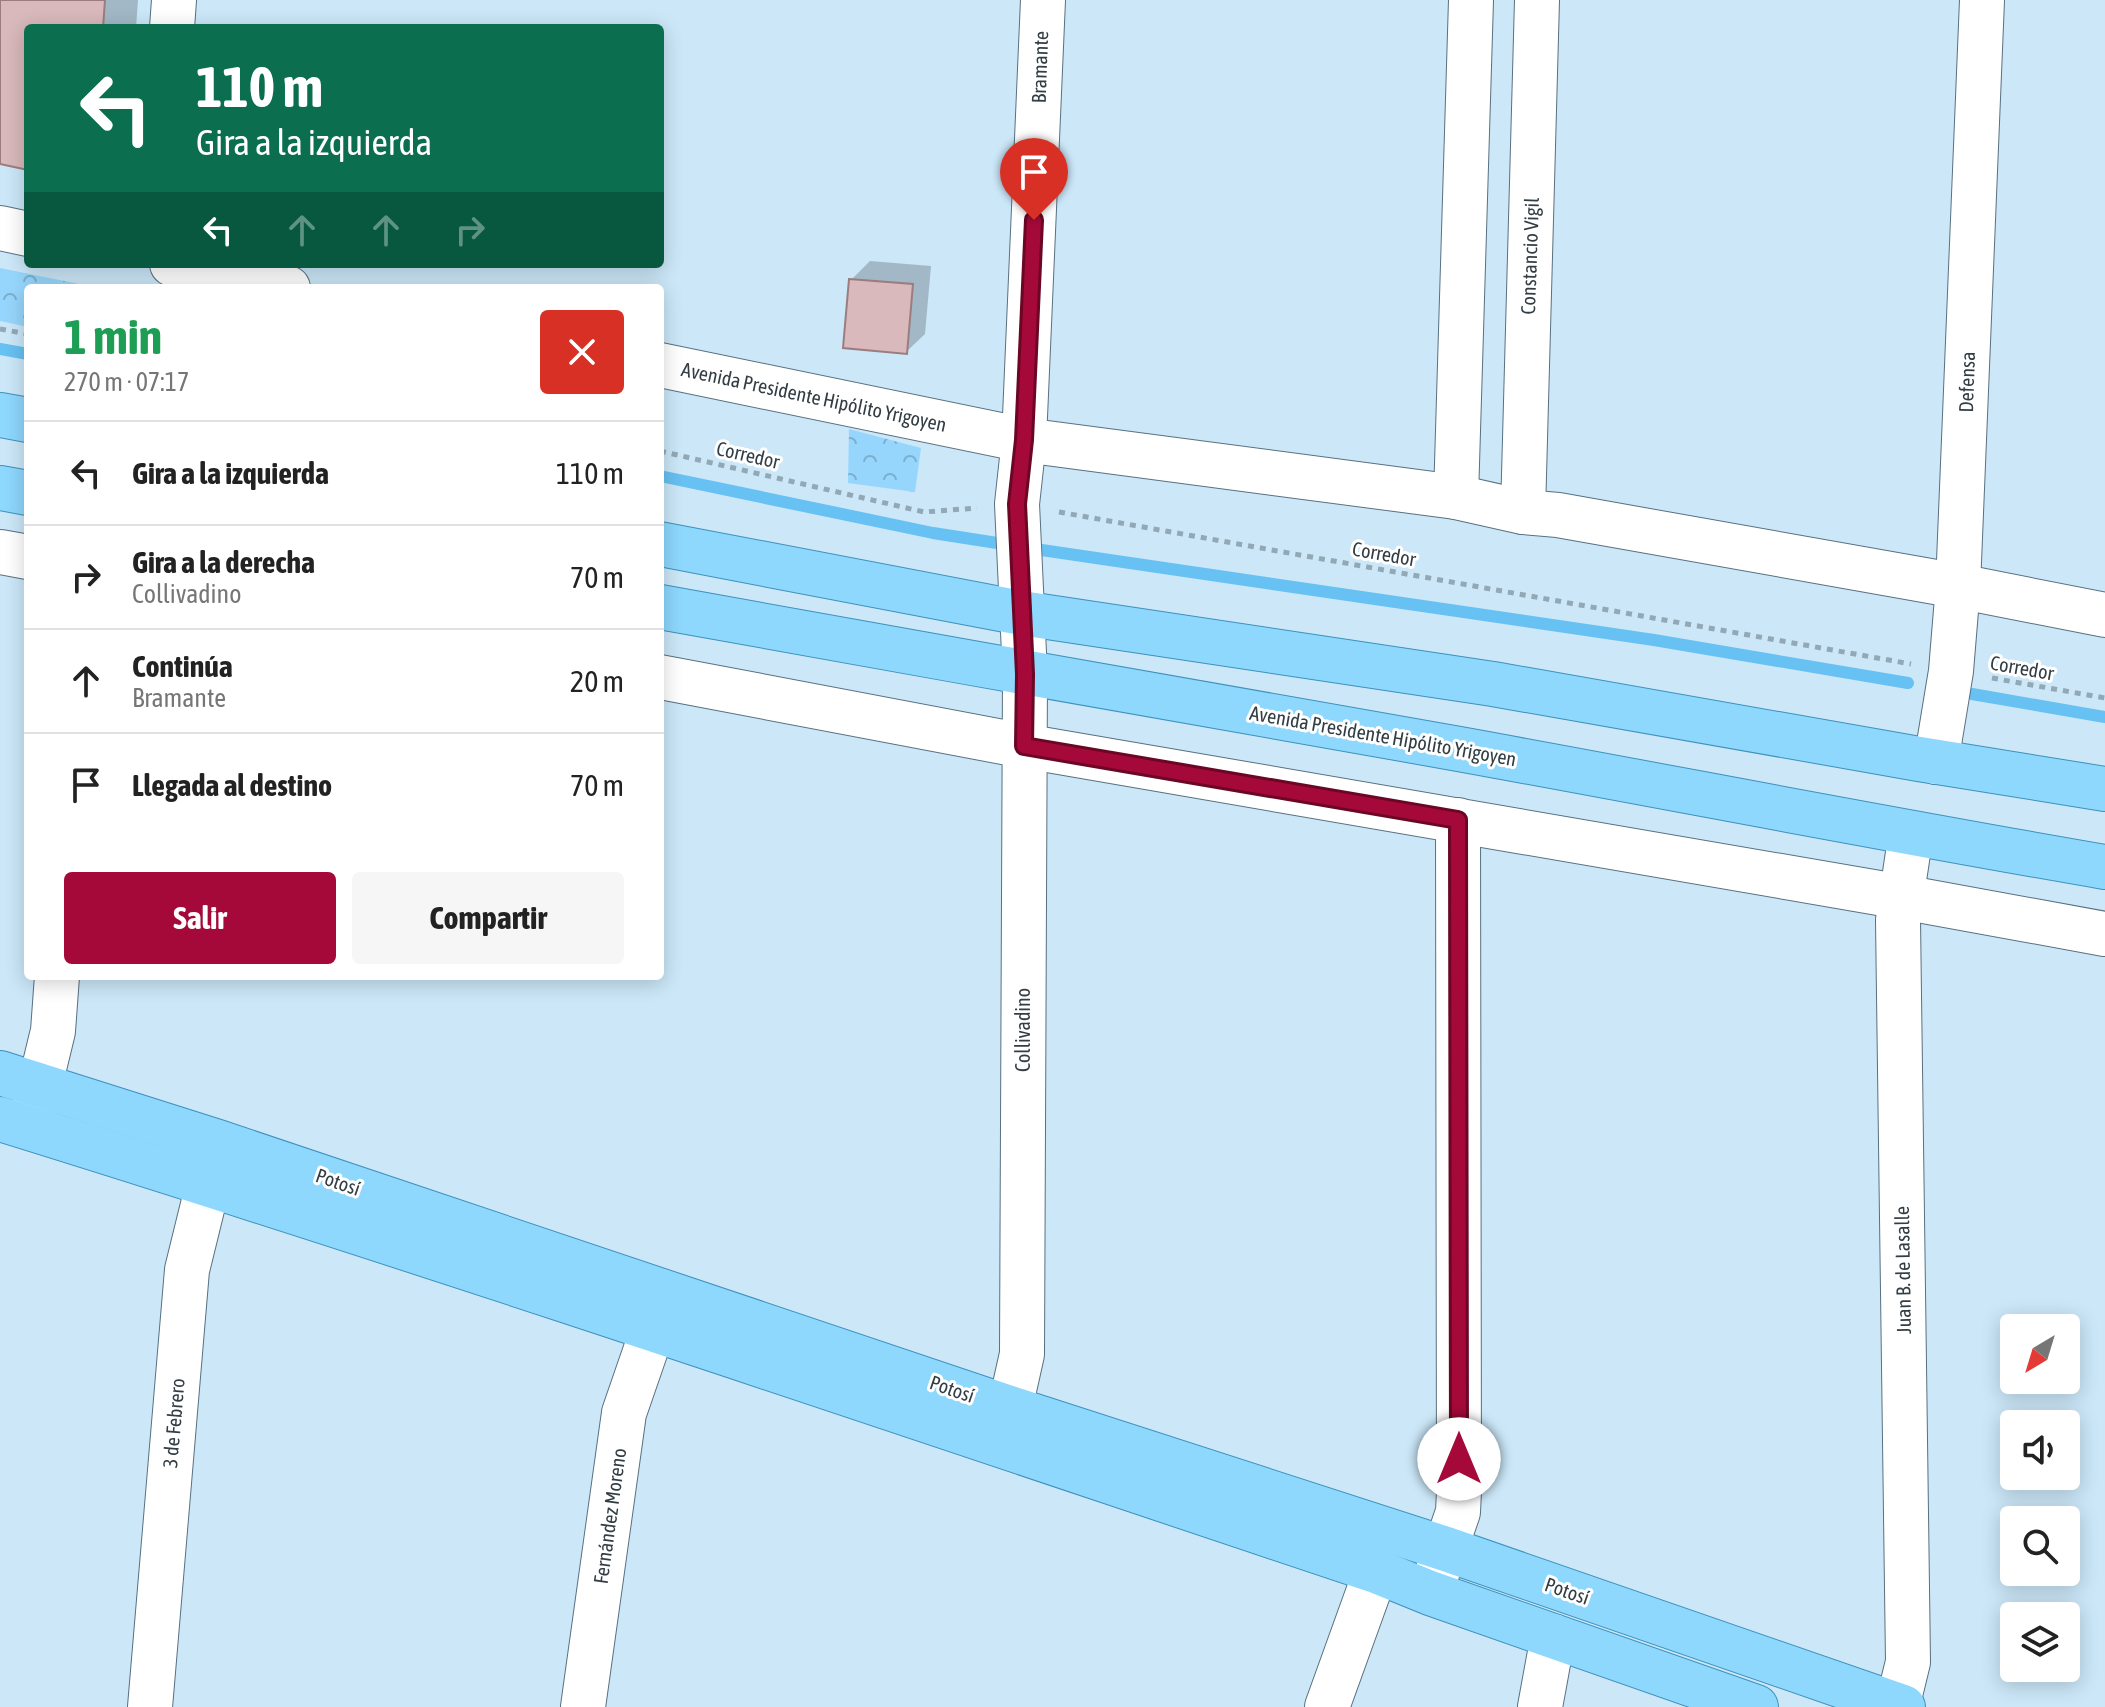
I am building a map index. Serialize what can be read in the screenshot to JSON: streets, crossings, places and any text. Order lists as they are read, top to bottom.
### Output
{
  "streets": {
    "main road": ["Avenida Presidente Hipólito Yrigoyen", "Potosí"],
    "street": [
      "Bramante",
      "Constancio Vigil",
      "Defensa",
      "Collivadino",
      "Juan B. de Lasalle",
      "3 de Febrero",
      "Fernández Moreno"
    ],
    "path": ["Corredor"]
  },
  "crossings": [
    ["Bramante", "Avenida Presidente Hipólito Yrigoyen"],
    ["Bramante", "Corredor"],
    ["Bramante", "Collivadino"],
    ["Constancio Vigil", "Avenida Presidente Hipólito Yrigoyen"],
    ["Defensa", "Avenida Presidente Hipólito Yrigoyen"],
    ["Defensa", "Corredor"],
    ["Avenida Presidente Hipólito Yrigoyen", "Collivadino"],
    ["Avenida Presidente Hipólito Yrigoyen", "Juan B. de Lasalle"],
    ["Collivadino", "Potosí"],
    ["Potosí", "Juan B. de Lasalle"],
    ["Potosí", "3 de Febrero"],
    ["Potosí", "Fernández Moreno"]
  ],
  "north": "bottom left",
  "page": {
    "turn": ["110 m", "Gira a la izquierda"],
    "heading": ["1 min", "270 m · 07:17"],
    "list": [
      {
        "name": "Gira a la izquierda",
        "value": "110 m"
      },
      {
        "name": "Gira a la derecha",
        "note": "Collivadino",
        "value": "70 m"
      },
      {
        "name": "Continúa",
        "note": "Bramante",
        "value": "20 m"
      },
      {
        "name": "Llegada al destino",
        "value": "70 m"
      }
    ],
    "buttons": ["Salir", "Compartir"]
  }
}
